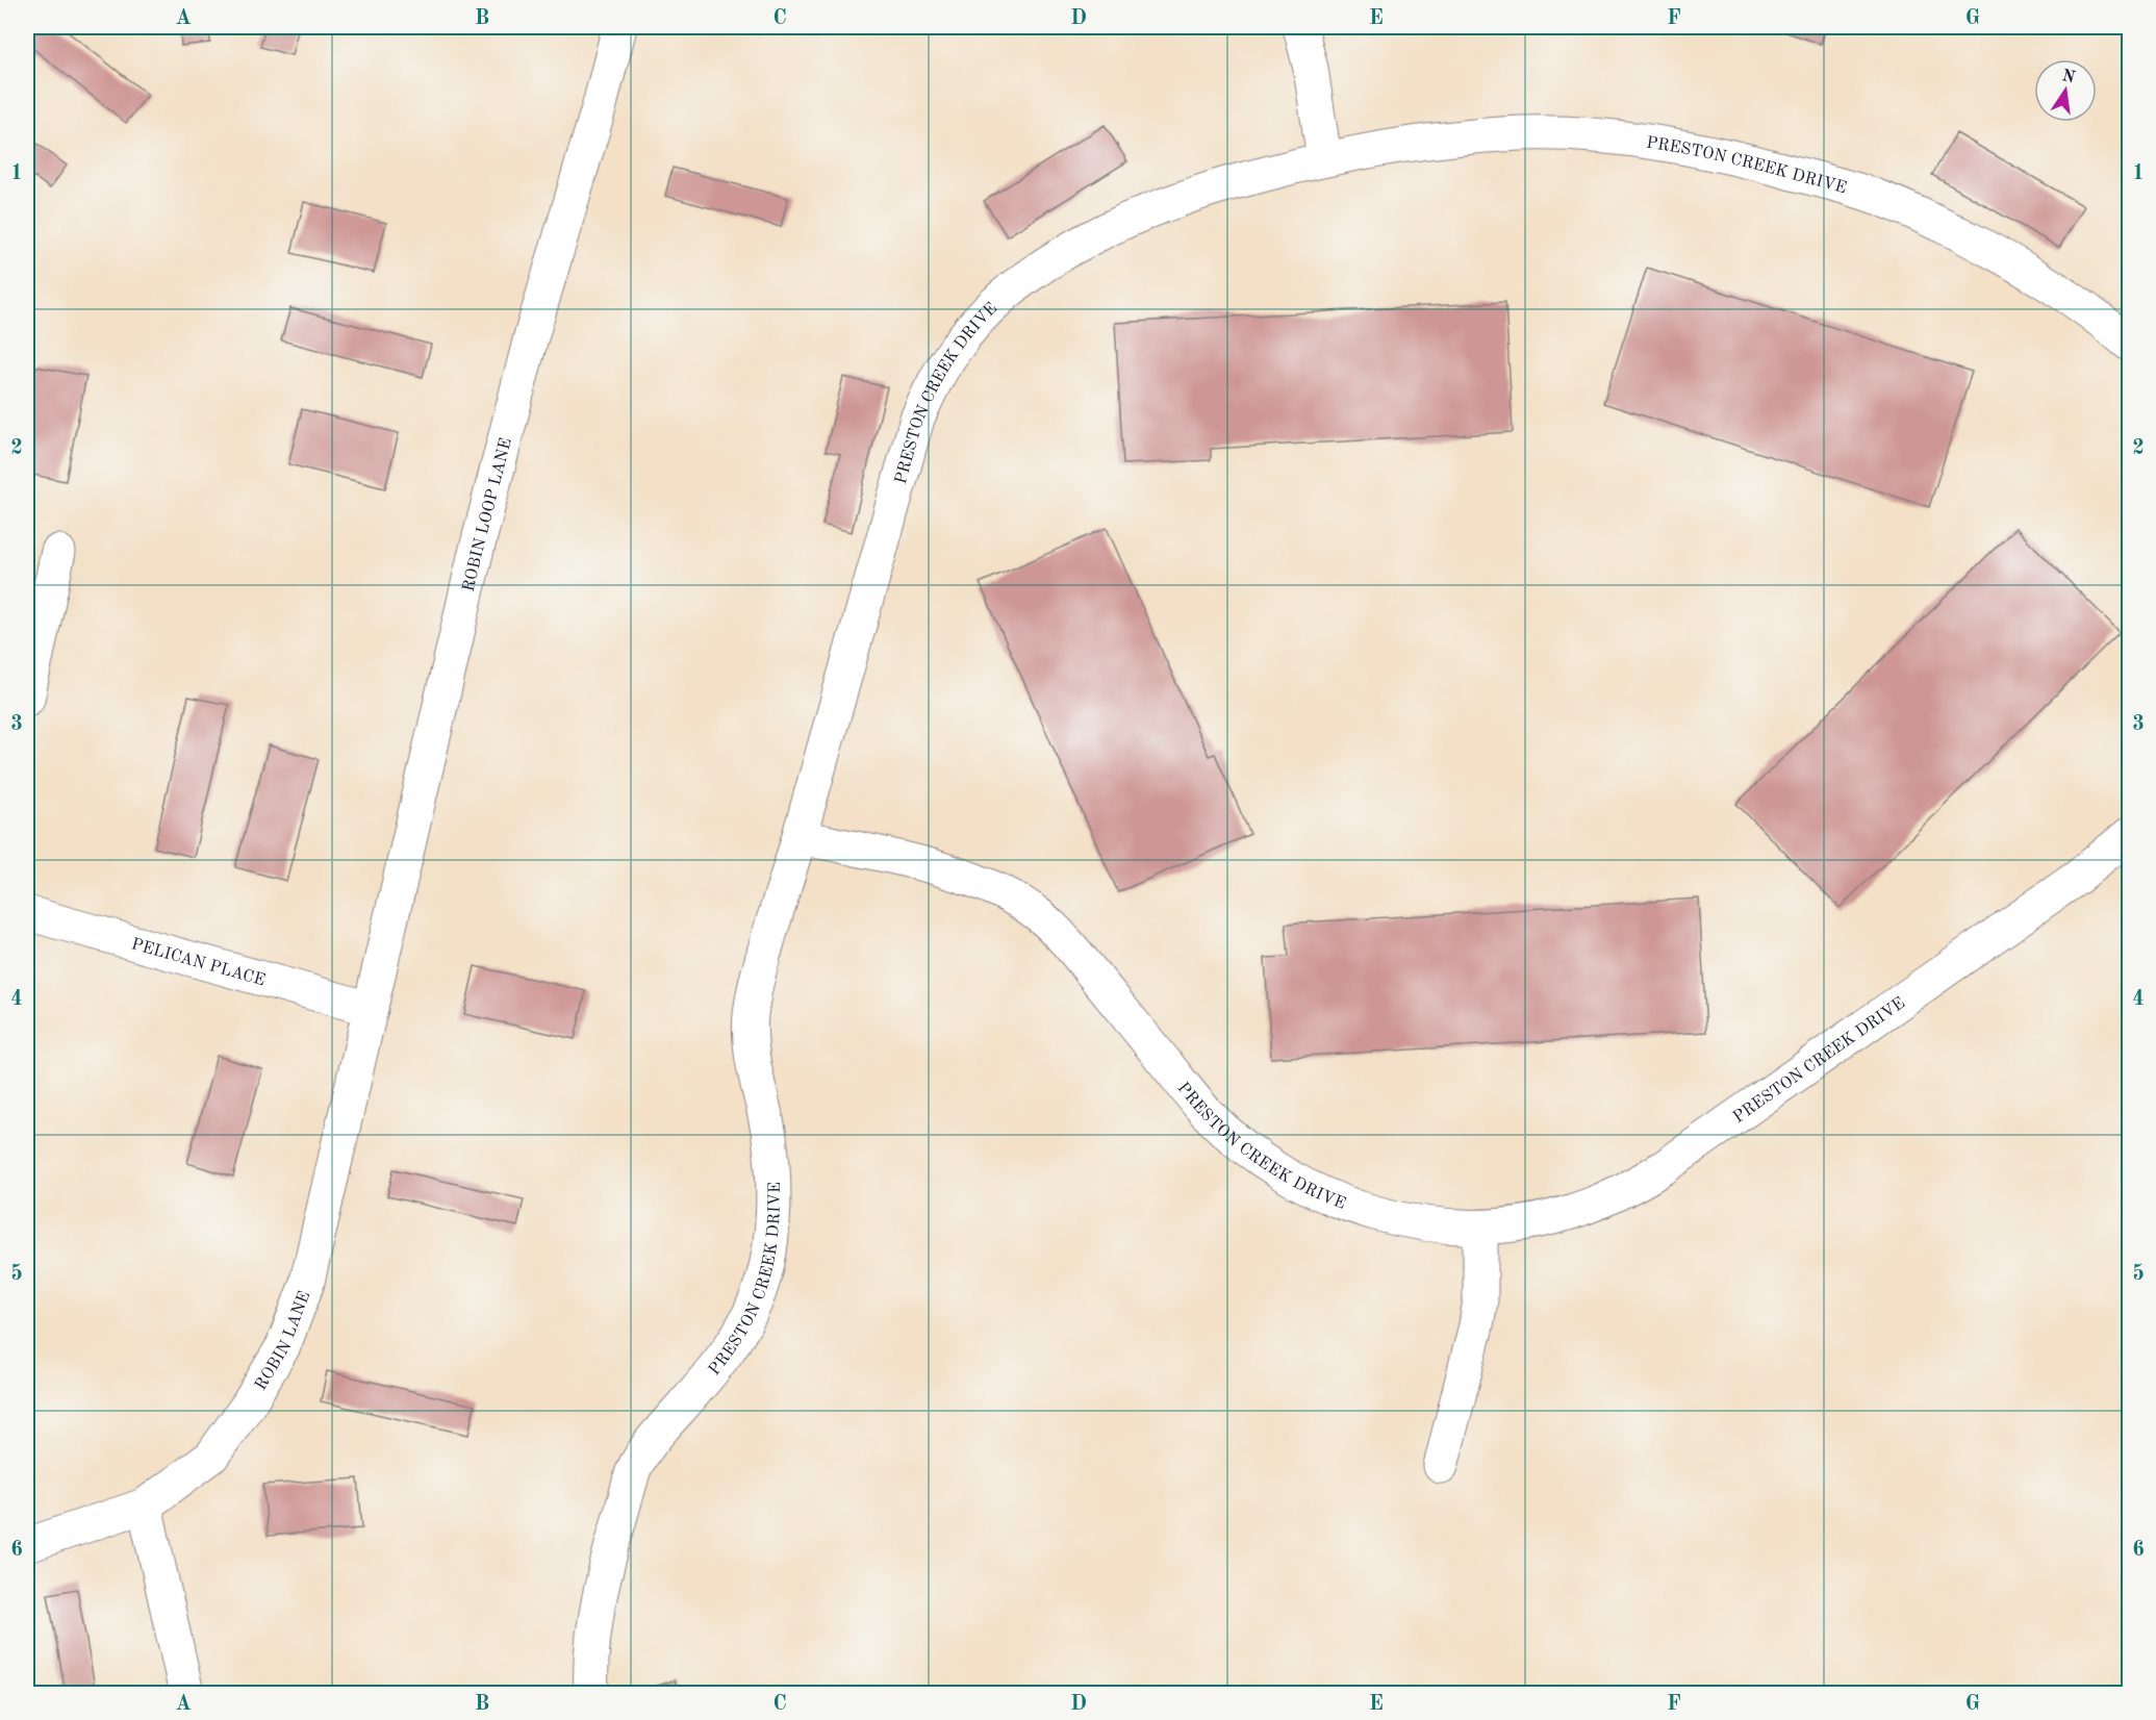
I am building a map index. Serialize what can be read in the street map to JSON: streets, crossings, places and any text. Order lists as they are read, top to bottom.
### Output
{
  "streets": {
    "street": [
      "PRESTON CREEK DRIVE",
      "ROBIN LOOP LANE",
      "PELICAN PLACE",
      "ROBIN LANE"
    ]
  },
  "crossings": [
    ["ROBIN LOOP LANE", "PELICAN PLACE"],
    ["ROBIN LOOP LANE", "ROBIN LANE"],
    ["PELICAN PLACE", "ROBIN LANE"]
  ],
  "north": "top",
  "grid": {
    "columns": [
      "A",
      "B",
      "C",
      "D",
      "E",
      "F",
      "G"
    ],
    "rows": [
      "1",
      "2",
      "3",
      "4",
      "5",
      "6"
    ]
  }
}
